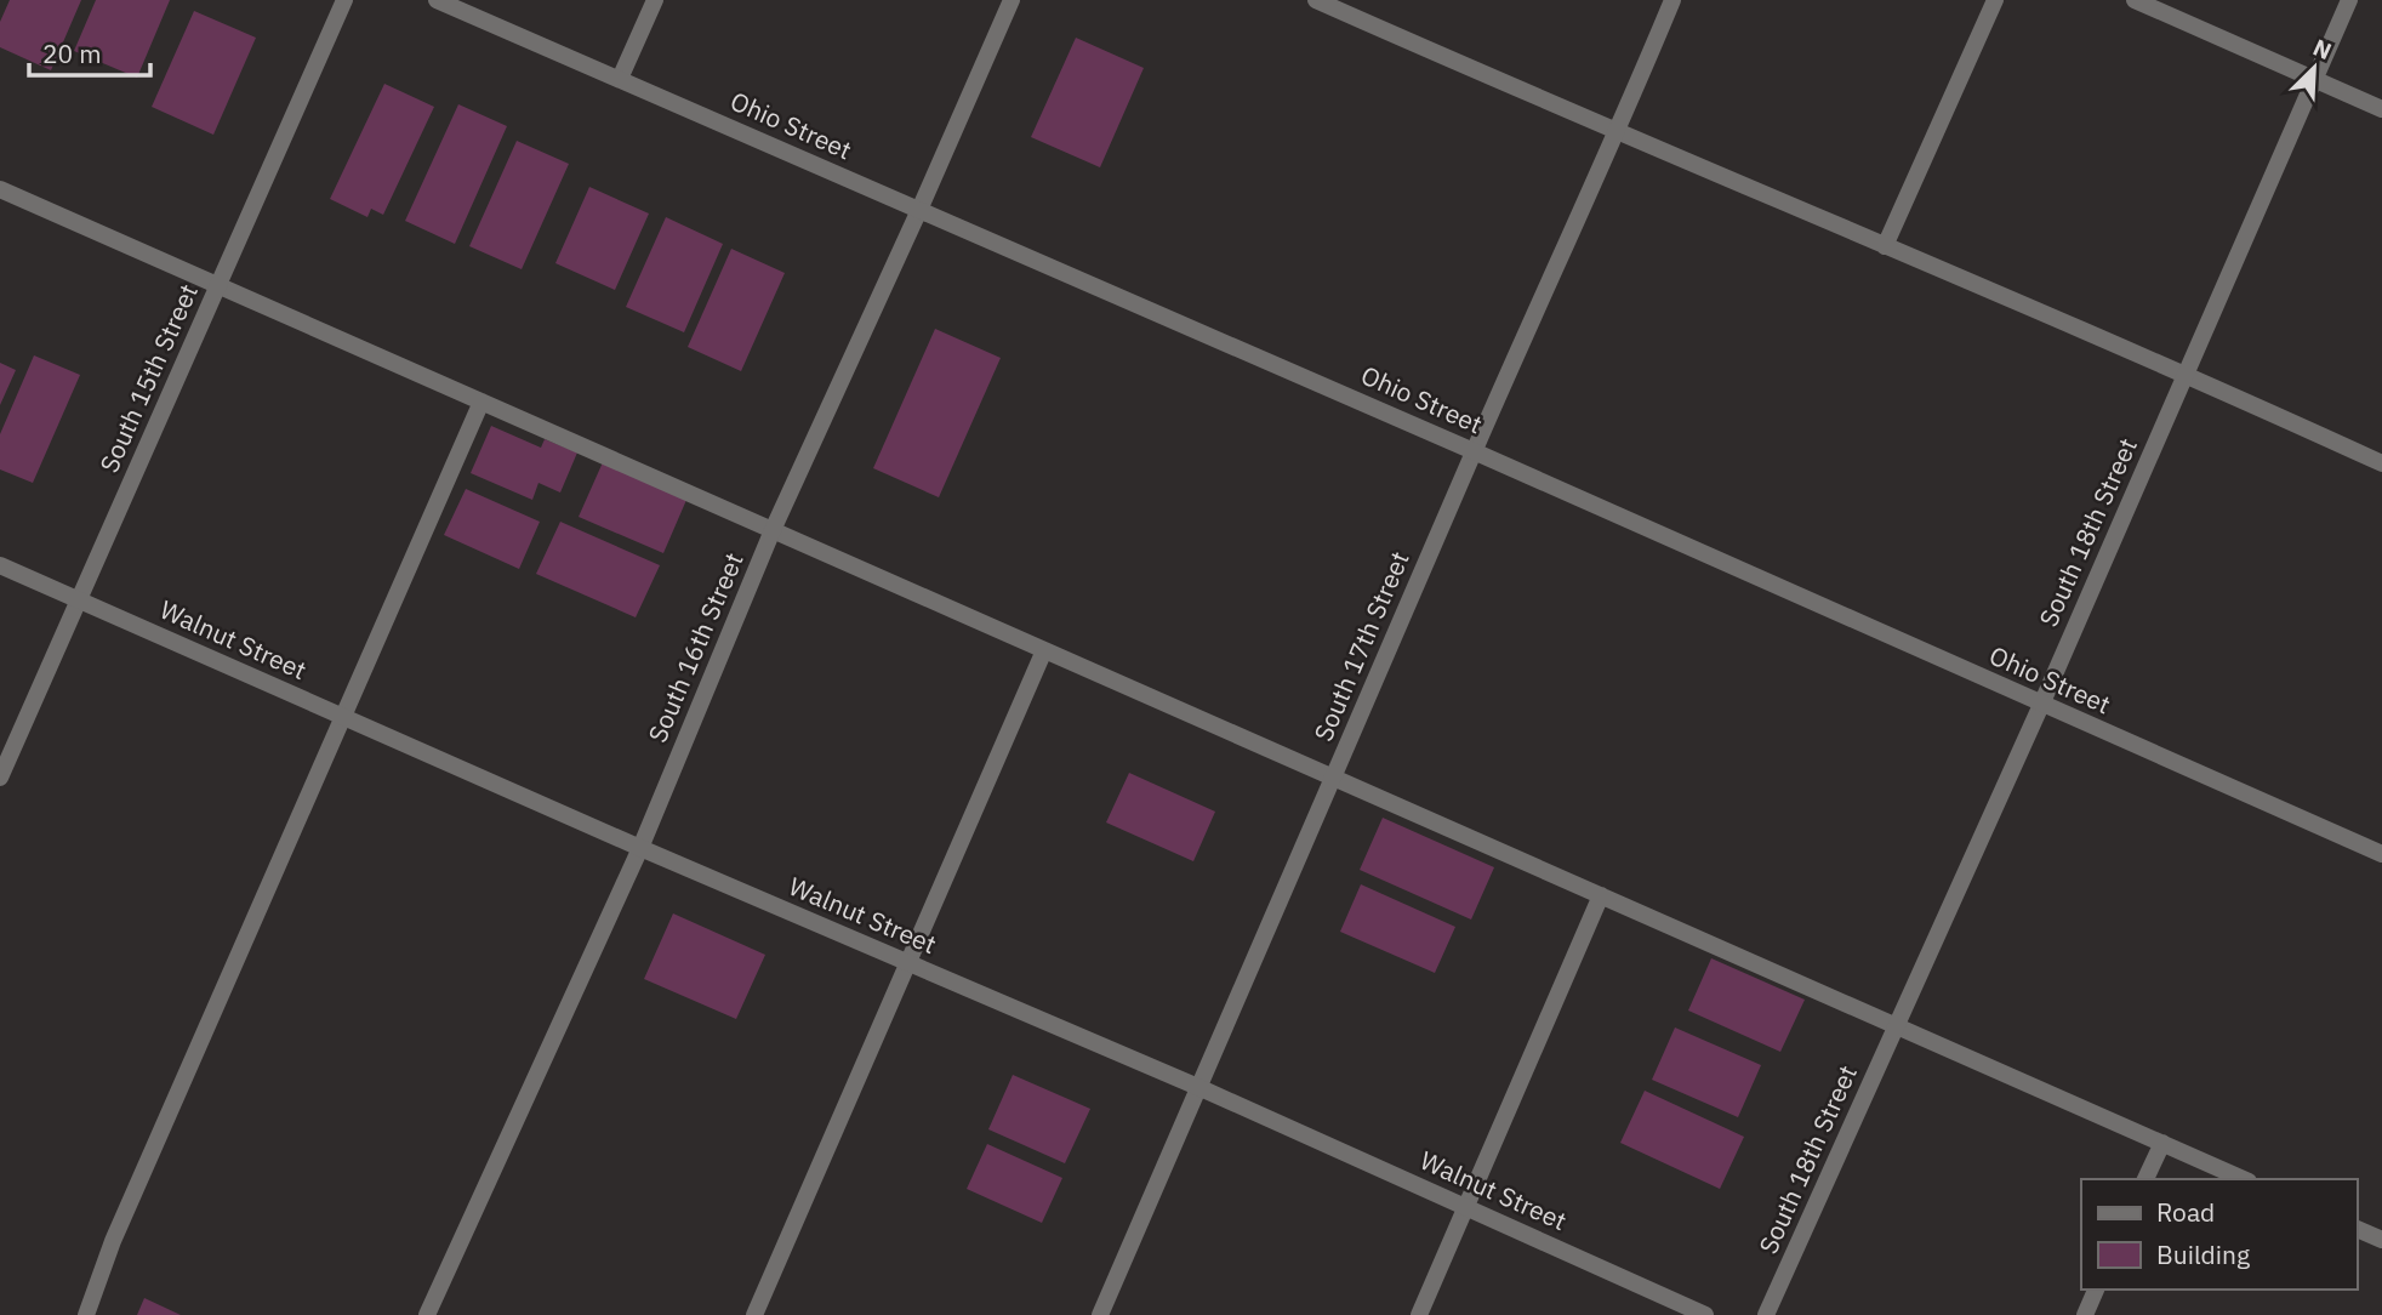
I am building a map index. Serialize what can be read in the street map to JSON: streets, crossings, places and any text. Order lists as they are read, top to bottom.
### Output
{
  "streets": {
    "street": [
      "Ohio Street",
      "South 15th Street",
      "South 18th Street",
      "Walnut Street",
      "South 17th Street",
      "South 16th Street"
    ]
  },
  "crossings": [
    ["Ohio Street", "South 18th Street"],
    ["Ohio Street", "South 17th Street"],
    ["Ohio Street", "South 16th Street"],
    ["South 15th Street", "Walnut Street"],
    ["Walnut Street", "South 17th Street"],
    ["Walnut Street", "South 16th Street"]
  ],
  "legend": ["Road", "Building"],
  "scale_bar": "20 m",
  "north": "top right"
}
